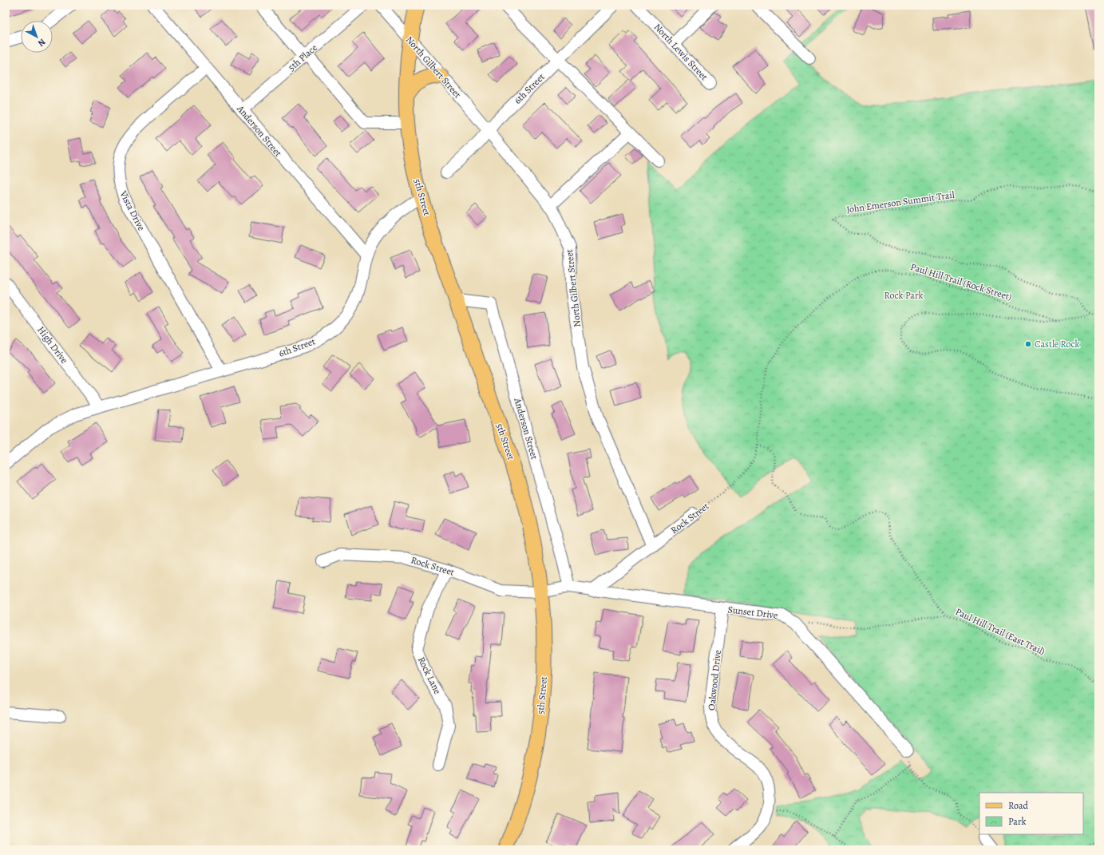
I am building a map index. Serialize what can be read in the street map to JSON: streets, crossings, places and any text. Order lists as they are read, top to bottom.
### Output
{
  "streets": {
    "main road": ["5th Street"],
    "street": [
      "North Lewis Street",
      "5th Place",
      "North Gilbert Street",
      "6th Street",
      "Anderson Street",
      "Vista Drive",
      "High Drive",
      "Rock Street",
      "Sunset Drive",
      "Rock Lane",
      "Oakwood Drive"
    ],
    "path": ["John Emerson Summit Trail", "Paul Hill Trail (Rock Street)", "Paul Hill Trail (East Trail)"]
  },
  "crossings": [
    ["5th Place", "Anderson Street"],
    ["North Gilbert Street", "6th Street"],
    ["North Gilbert Street", "5th Street"],
    ["North Gilbert Street", "Rock Street"],
    ["6th Street", "Anderson Street"],
    ["6th Street", "5th Street"],
    ["6th Street", "Vista Drive"],
    ["6th Street", "High Drive"],
    ["Anderson Street", "5th Street"],
    ["Anderson Street", "Vista Drive"],
    ["Anderson Street", "Sunset Drive"],
    ["5th Street", "Rock Street"],
    ["5th Street", "Sunset Drive"],
    ["Paul Hill Trail (Rock Street)", "Rock Street"],
    ["Paul Hill Trail (Rock Street)", "Paul Hill Trail (East Trail)"],
    ["Rock Street", "Sunset Drive"],
    ["Rock Street", "Paul Hill Trail (East Trail)"],
    ["Rock Street", "Rock Lane"],
    ["Sunset Drive", "Oakwood Drive"]
  ],
  "parks": ["Rock Park"],
  "places": ["Castle Rock"],
  "legend": ["Road", "Park"],
  "north": "bottom right"
}
